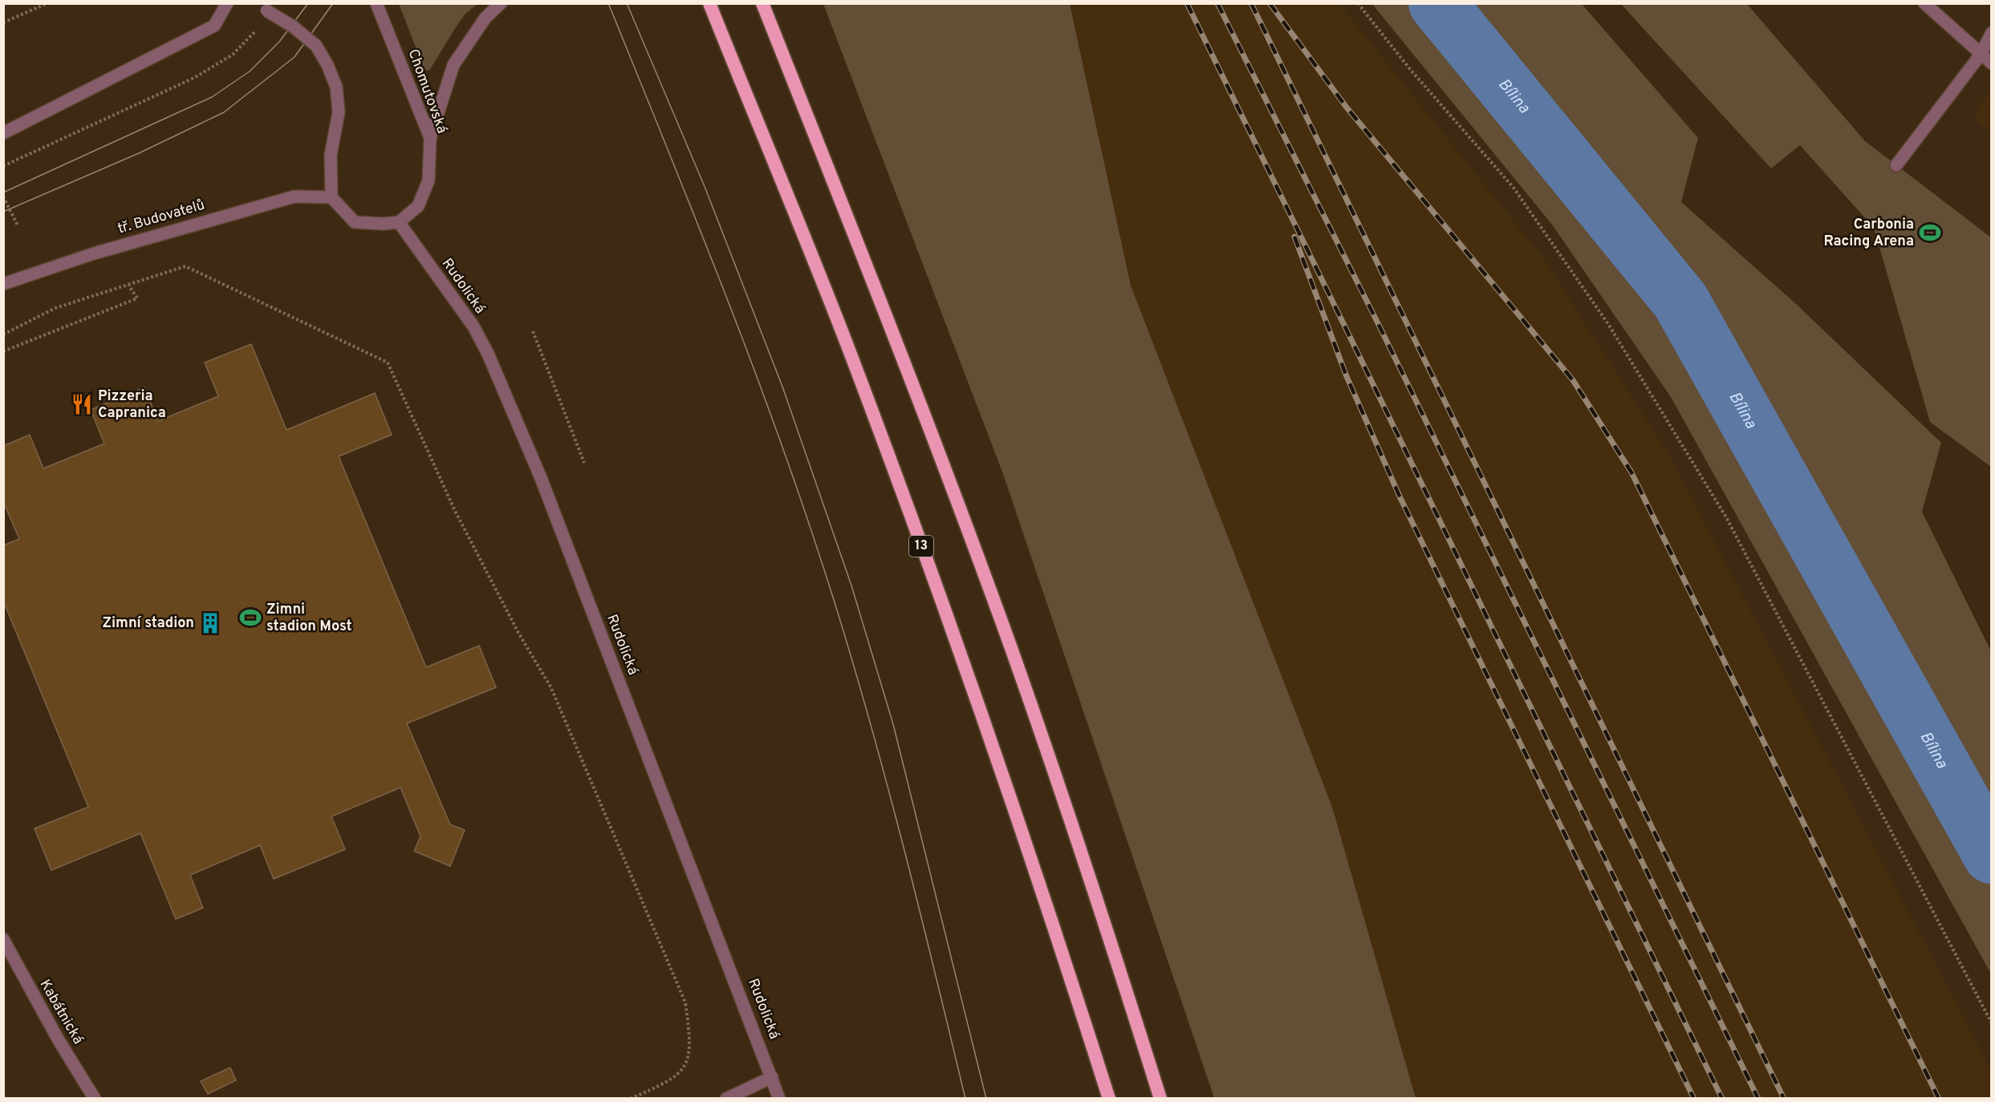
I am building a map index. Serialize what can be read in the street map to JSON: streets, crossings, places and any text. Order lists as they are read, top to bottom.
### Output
{
  "streets": {
    "highway": ["13"],
    "street": [
      "Chomutovská",
      "tř. Budovatelů",
      "Rudolická",
      "Kabátnická"
    ]
  },
  "crossings": [
    ["Chomutovská", "Rudolická"]
  ],
  "water": ["Bílina"],
  "places": {
    "sports": ["Carbonia Racing Arena", "Zimni stadion Most"],
    "restaurant": ["Pizzeria Capranica"],
    "building": ["Zimní stadion"]
  }
}
